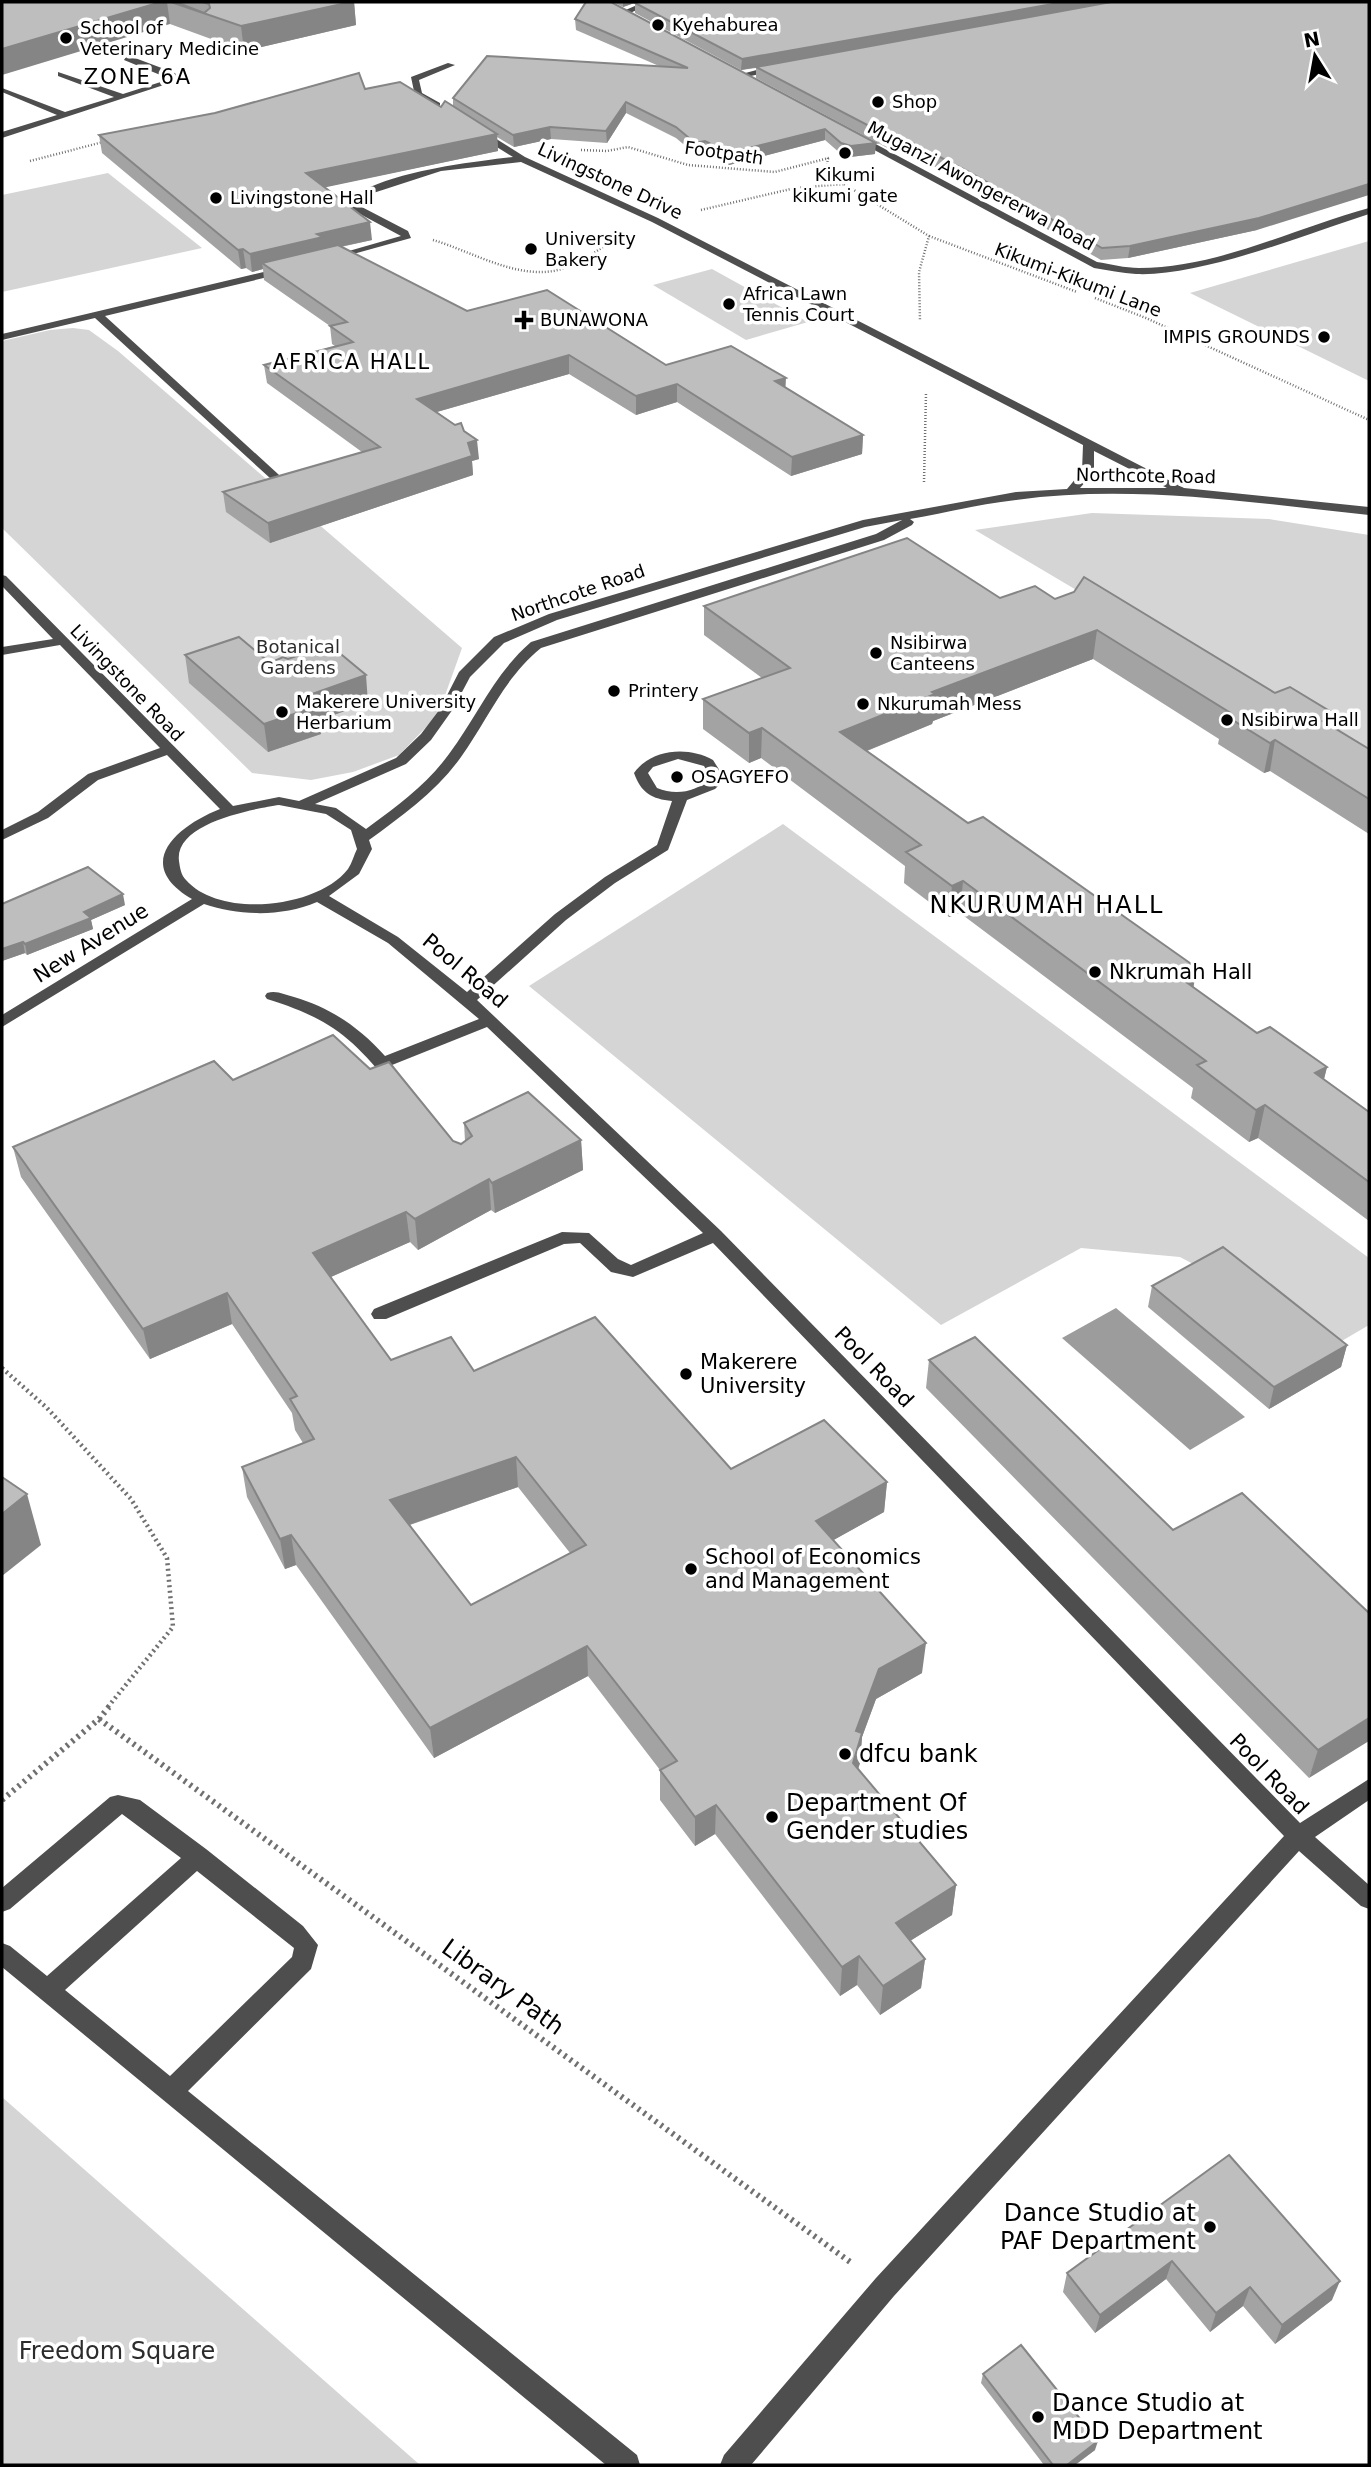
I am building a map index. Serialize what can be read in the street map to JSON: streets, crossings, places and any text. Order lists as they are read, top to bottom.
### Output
{
  "streets": {
    "street": [
      "Livingstone Drive",
      "Muganzi Awongererwa Road",
      "Northcote Road",
      "Livingstone Road",
      "New Avenue",
      "Pool Road"
    ],
    "path": ["Footpath", "Kikumi-Kikumi Lane", "Library Path"]
  },
  "crossings": [
    ["Footpath", "Livingstone Drive"],
    ["Livingstone Drive", "Northcote Road"],
    ["Northcote Road", "Livingstone Road"],
    ["Northcote Road", "New Avenue"],
    ["Northcote Road", "Pool Road"],
    ["Livingstone Road", "New Avenue"],
    ["Livingstone Road", "Pool Road"],
    ["New Avenue", "Pool Road"]
  ],
  "districts": ["ZONE 6A", "AFRICA HALL", "NKURUMAH HALL"],
  "parks": ["Botanical Gardens", "Freedom Square"],
  "places": {
    "other": [
      "Kyehaburea",
      "School of Veterinary Medicine",
      "Shop",
      "Kikumi kikumi gate",
      "Livingstone Hall",
      "University Bakery",
      "Africa Lawn Tennis Court",
      "IMPIS GROUNDS",
      "Nsibirwa Canteens",
      "Printery",
      "Nkurumah Mess",
      "Makerere University Herbarium",
      "Nsibirwa Hall",
      "OSAGYEFO",
      "Nkrumah Hall",
      "Makerere University",
      "School of Economics and Management",
      "dfcu bank",
      "Department Of Gender studies",
      "Dance Studio at PAF Department",
      "Dance Studio at MDD Department"
    ],
    "health": ["BUNAWONA"]
  },
  "north": "top"
}
